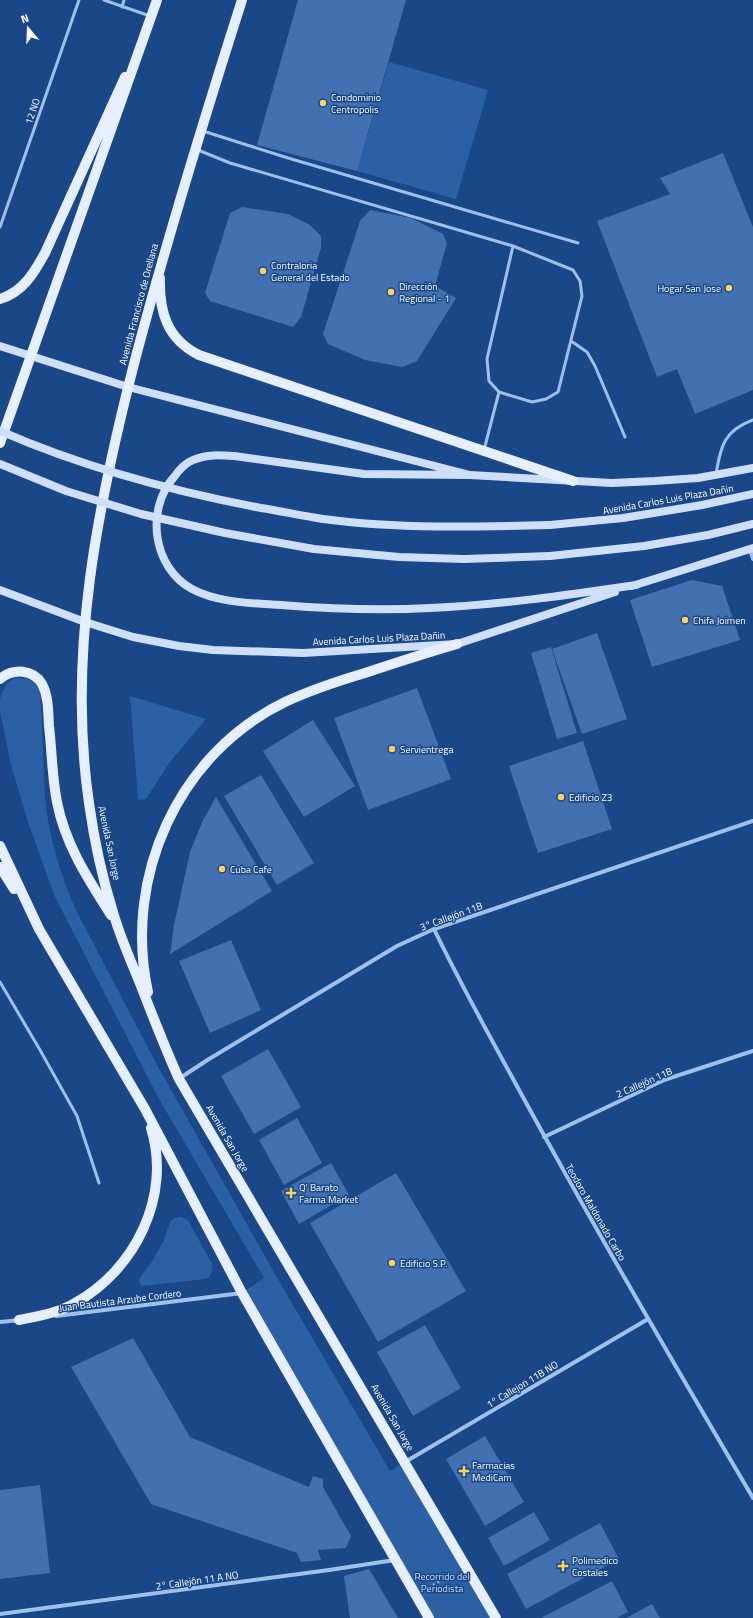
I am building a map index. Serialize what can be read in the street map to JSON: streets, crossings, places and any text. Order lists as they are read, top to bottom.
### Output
{
  "streets": {
    "main road": ["Avenida Francisco de Orellana", "Avenida Carlos Luis Plaza Dañin", "Avenida San Jorge"],
    "street": [
      "3° Callejón 11B",
      "2 Callejón 11B",
      "Teodoro Maldonado Carbo",
      "Juan Bautista Arzube Cordero",
      "1° Callejon 11B NO",
      "2° Callejón 11 A NO"
    ],
    "lane": ["12 NO"]
  },
  "crossings": [
    ["Avenida Francisco de Orellana", "Avenida Carlos Luis Plaza Dañin"],
    ["Avenida Francisco de Orellana", "Avenida San Jorge"],
    ["Avenida Carlos Luis Plaza Dañin", "Avenida San Jorge"],
    ["Avenida San Jorge", "3° Callejón 11B"],
    ["Avenida San Jorge", "1° Callejon 11B NO"],
    ["3° Callejón 11B", "Teodoro Maldonado Carbo"],
    ["2 Callejón 11B", "Teodoro Maldonado Carbo"],
    ["Teodoro Maldonado Carbo", "1° Callejon 11B NO"]
  ],
  "parks": ["Recorrido del Periodista"],
  "places": {
    "other": [
      "Condominio Centropolis",
      "Contraloria General del Estado",
      "Hogar San Jose",
      "Dirección Regional - 1",
      "Chifa Joimen",
      "Servientrega",
      "Edificio Z3",
      "Cuba Cafe",
      "Edificio S.P."
    ],
    "health": ["Q' Barato Farma Market", "Farmacias MediCam", "Polimedico Costales"]
  },
  "north": "top"
}
